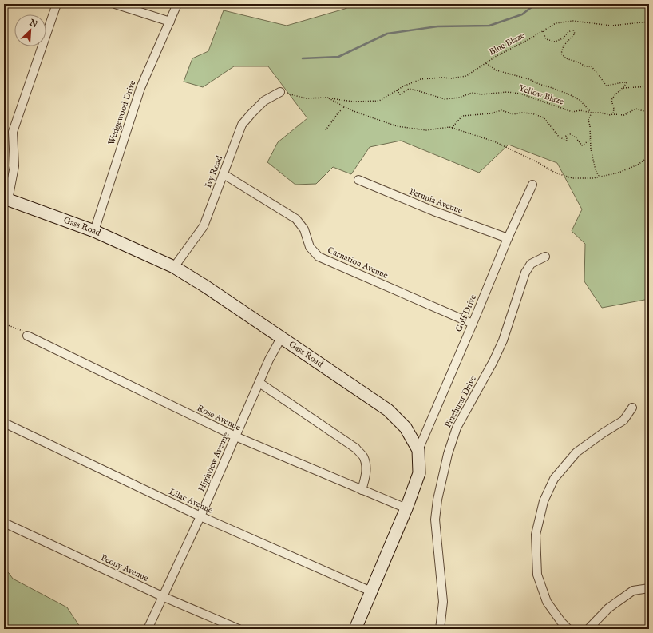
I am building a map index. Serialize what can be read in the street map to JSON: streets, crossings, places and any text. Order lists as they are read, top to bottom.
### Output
{
  "streets": {
    "street": [
      "Wedgewood Drive",
      "Ivy Road",
      "Petunia Avenue",
      "Gass Road",
      "Carnation Avenue",
      "Golf Drive",
      "Pinehurst Drive",
      "Rose Avenue",
      "Highview Avenue",
      "Lilac Avenue",
      "Peony Avenue"
    ],
    "path": ["Blue Blaze", "Yellow Blaze"]
  },
  "crossings": [
    ["Blue Blaze", "Yellow Blaze"],
    ["Wedgewood Drive", "Gass Road"],
    ["Ivy Road", "Gass Road"],
    ["Ivy Road", "Carnation Avenue"],
    ["Petunia Avenue", "Golf Drive"],
    ["Gass Road", "Golf Drive"],
    ["Gass Road", "Rose Avenue"],
    ["Gass Road", "Highview Avenue"],
    ["Gass Road", "Lilac Avenue"],
    ["Carnation Avenue", "Golf Drive"],
    ["Rose Avenue", "Highview Avenue"],
    ["Highview Avenue", "Lilac Avenue"],
    ["Highview Avenue", "Peony Avenue"]
  ],
  "north": "top right"
}
